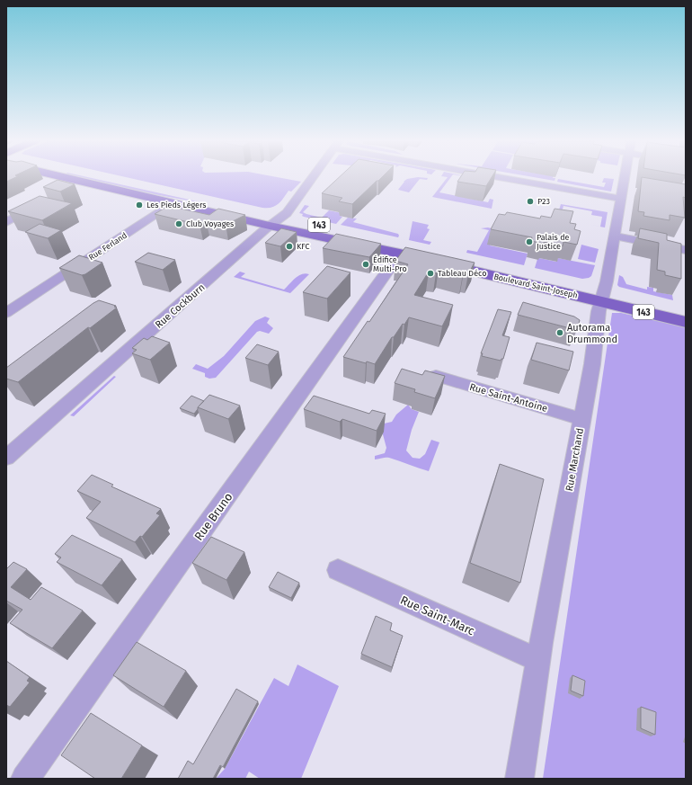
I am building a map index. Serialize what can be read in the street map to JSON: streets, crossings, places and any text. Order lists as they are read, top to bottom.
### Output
{
  "streets": {
    "main road": ["143", "Boulevard Saint-Joseph"],
    "street": [
      "Rue Ferland",
      "Rue Cockburn",
      "Rue Saint-Antoine",
      "Rue Marchand",
      "Rue Bruno",
      "Rue Saint-Marc"
    ]
  },
  "crossings": [
    ["Rue Ferland", "Boulevard Saint-Joseph"],
    ["Boulevard Saint-Joseph", "Rue Cockburn"],
    ["Boulevard Saint-Joseph", "Rue Marchand"],
    ["Boulevard Saint-Joseph", "Rue Bruno"],
    ["Rue Saint-Antoine", "Rue Marchand"],
    ["Rue Marchand", "Rue Saint-Marc"]
  ],
  "places": [
    "P23",
    "Les Pieds Légers",
    "Club Voyages",
    "Palais de Justice",
    "KFC",
    "Édifice Multi-Pro",
    "Tableau Déco",
    "Autorama Drummond"
  ]
}
